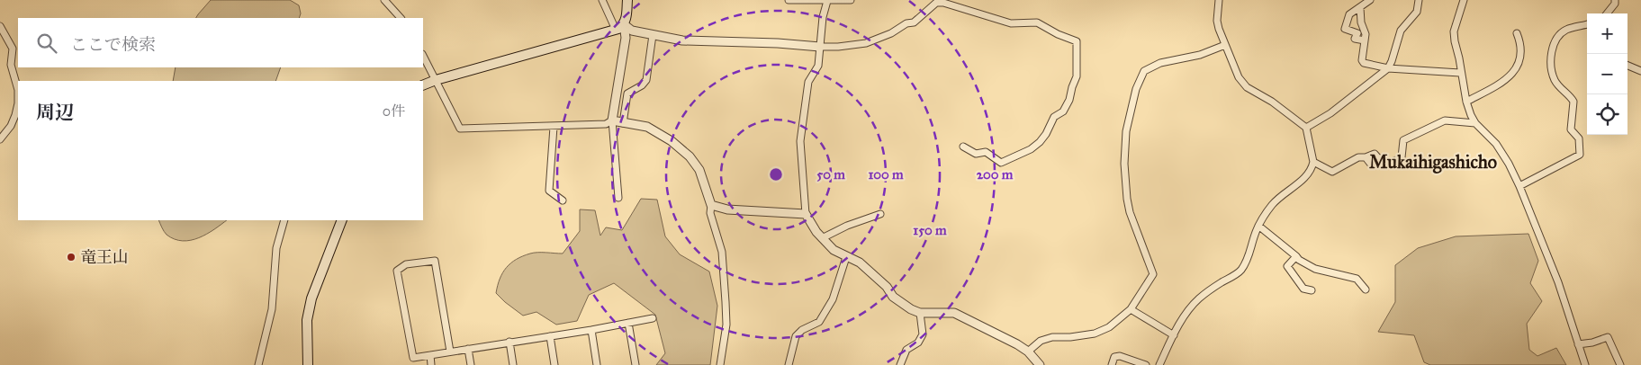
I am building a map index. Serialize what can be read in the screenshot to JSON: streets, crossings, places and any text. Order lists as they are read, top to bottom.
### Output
{
  "districts": ["Mukaihigashicho"],
  "places": ["竜王山"],
  "page": {
    "map_buttons": ["+", "−"],
    "search": "ここで検索",
    "heading": ["周辺", "0件"]
  },
  "rings": [
    "50 m",
    "100 m",
    "200 m",
    "150 m"
  ]
}
